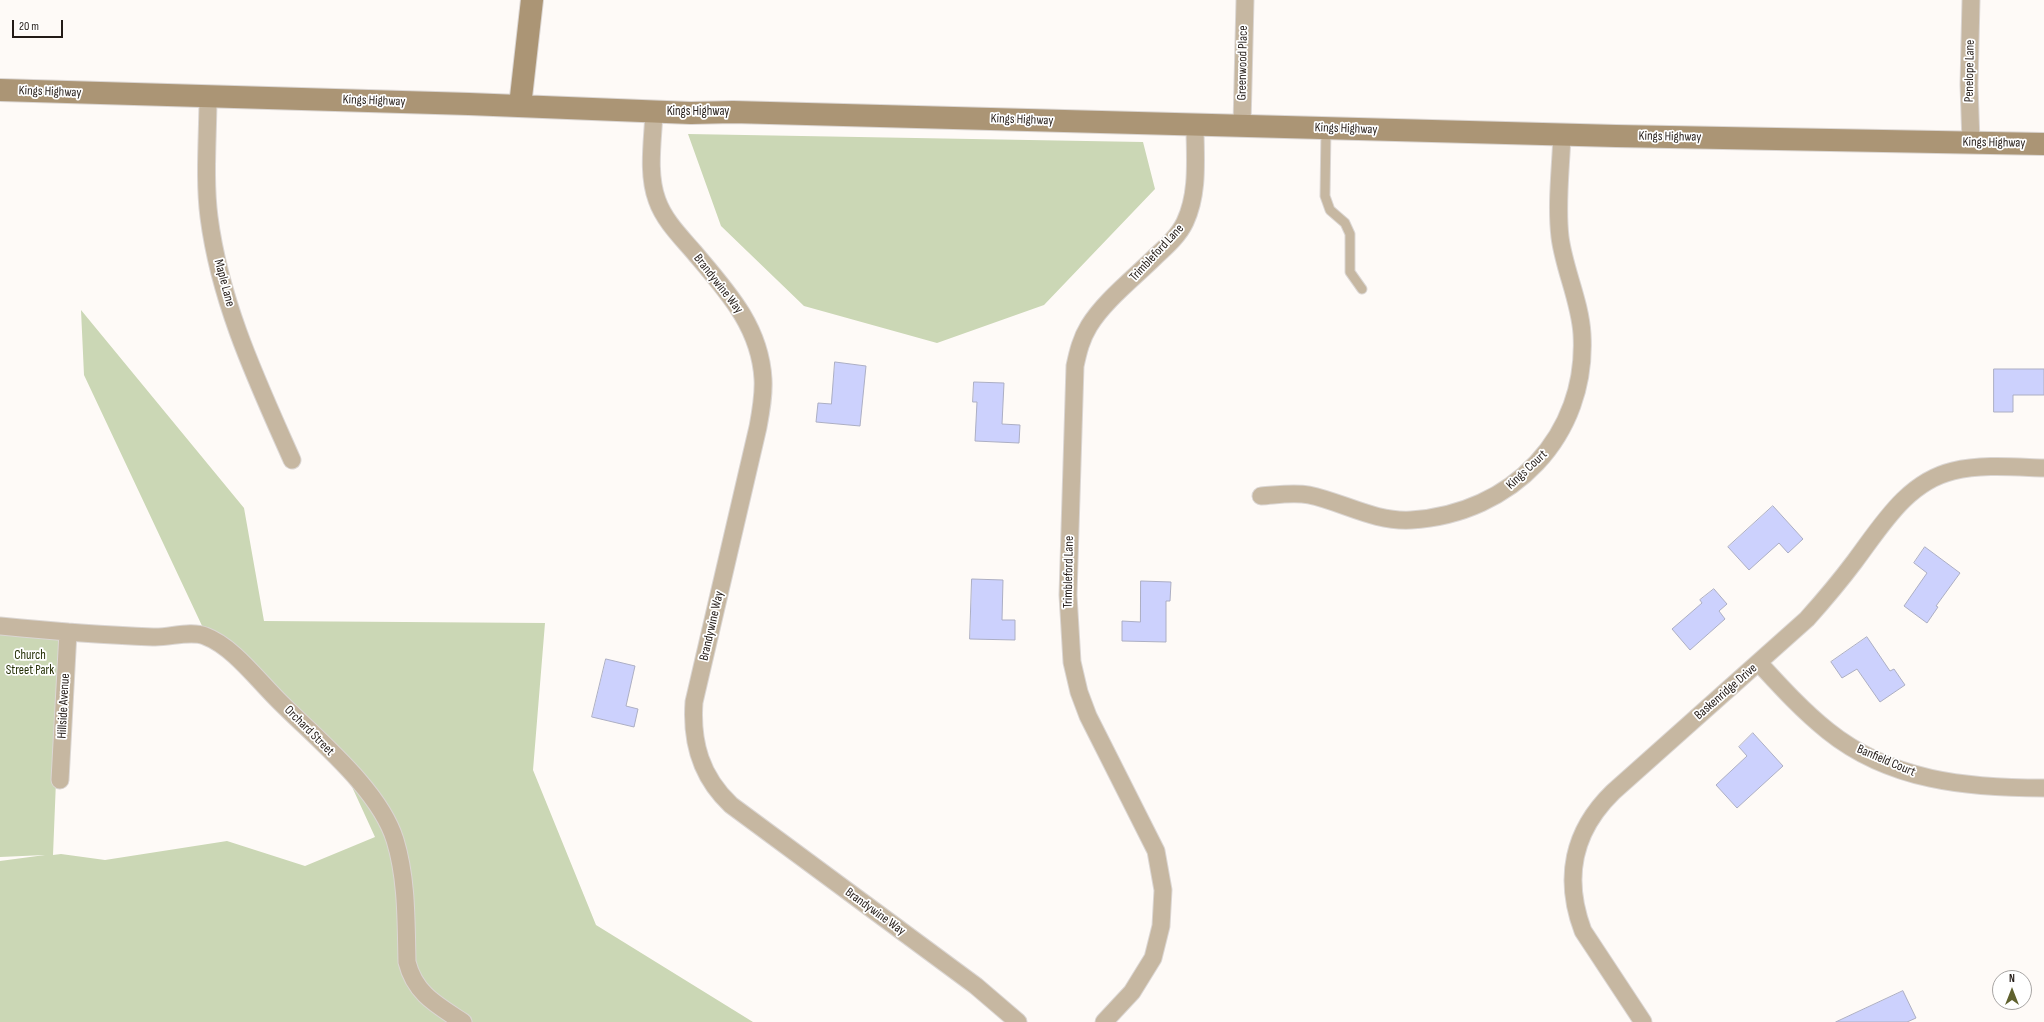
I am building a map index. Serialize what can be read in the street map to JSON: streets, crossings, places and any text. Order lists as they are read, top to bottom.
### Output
{
  "streets": {
    "street": [
      "Greenwood Place",
      "Penelope Lane",
      "Kings Highway",
      "Trimbleford Lane",
      "Maple Lane",
      "Brandywine Way",
      "Kings Court",
      "Baskenridge Drive",
      "Hillside Avenue",
      "Orchard Street",
      "Banfield Court"
    ]
  },
  "crossings": [
    ["Greenwood Place", "Kings Highway"],
    ["Penelope Lane", "Kings Highway"],
    ["Kings Highway", "Trimbleford Lane"],
    ["Kings Highway", "Maple Lane"],
    ["Kings Highway", "Brandywine Way"],
    ["Kings Highway", "Kings Court"],
    ["Baskenridge Drive", "Banfield Court"],
    ["Hillside Avenue", "Orchard Street"]
  ],
  "parks": ["Church Street Park"],
  "scale_bar": "20 m",
  "north": "top"
}
